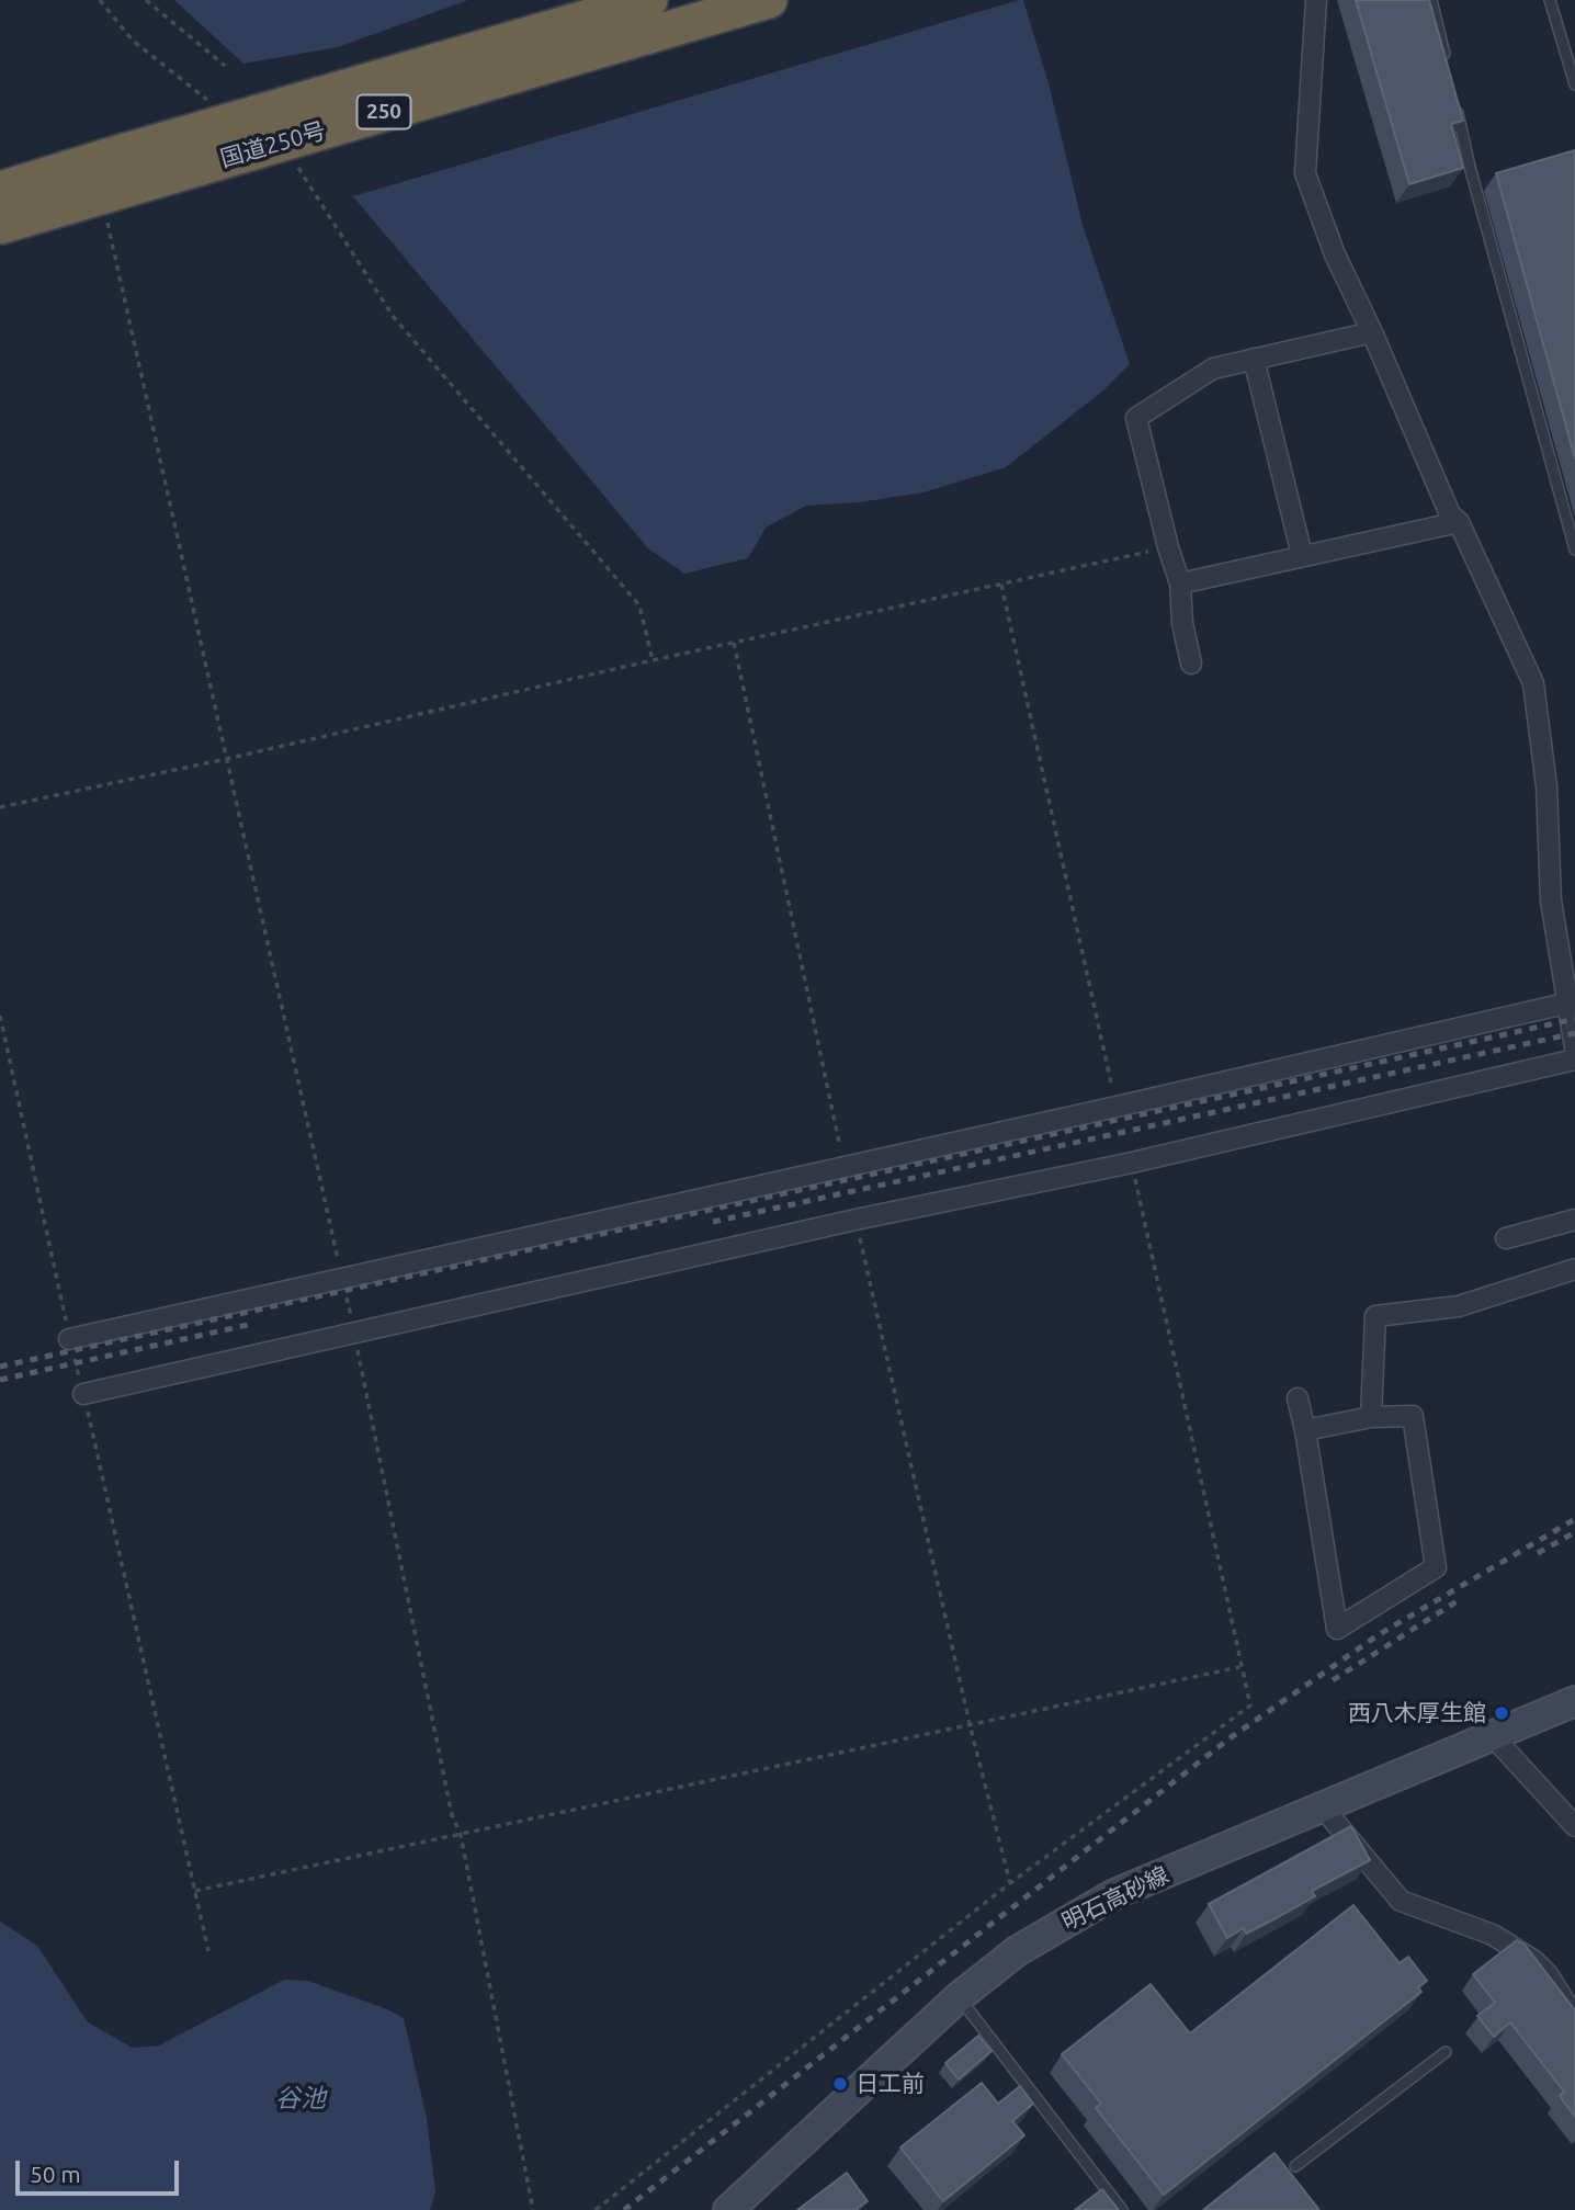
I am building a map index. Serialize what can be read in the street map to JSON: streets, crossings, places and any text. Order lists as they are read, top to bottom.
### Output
{
  "streets": {
    "highway": ["250", "国道250号"],
    "main road": ["明石高砂線"]
  },
  "water": ["谷池"],
  "places": ["西八木厚生館", "日工前"],
  "scale_bar": "50 m"
}
